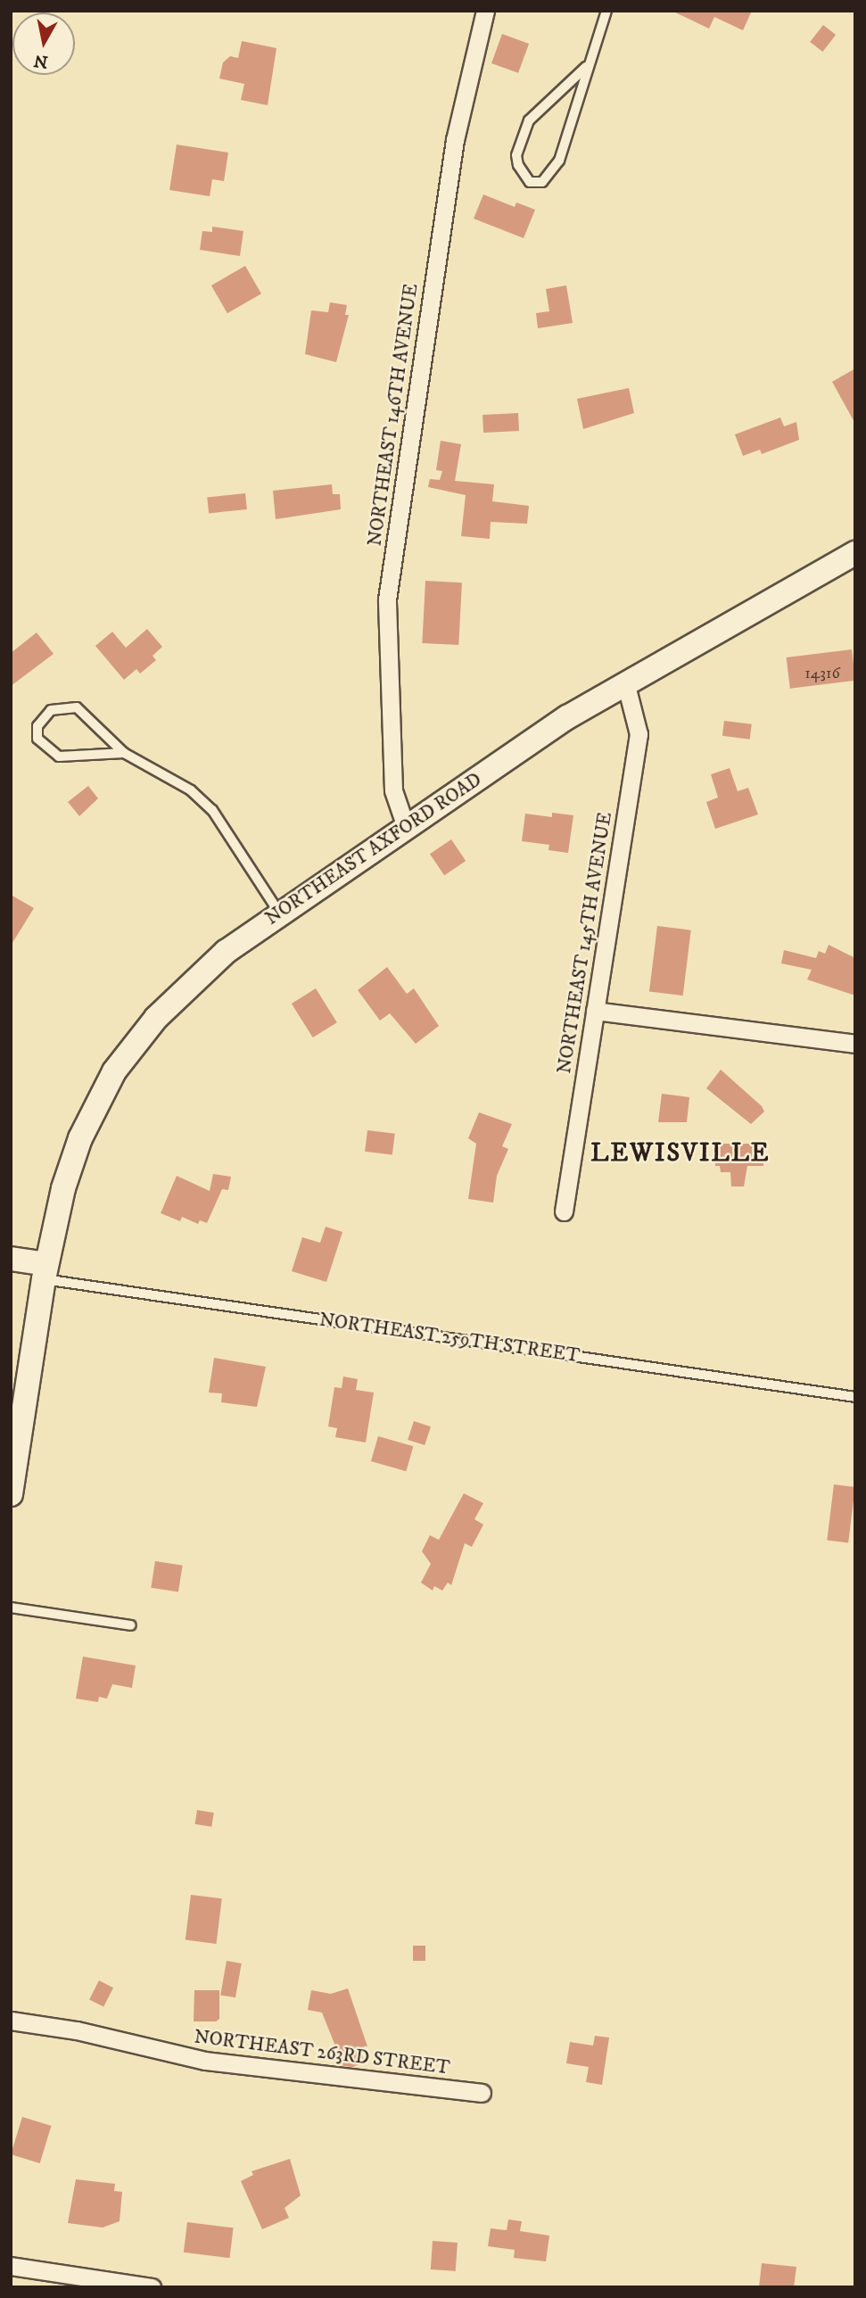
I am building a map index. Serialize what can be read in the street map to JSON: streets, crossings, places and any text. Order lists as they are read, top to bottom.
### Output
{
  "streets": {
    "main road": ["NORTHEAST AXFORD ROAD", "NORTHEAST 259TH STREET"],
    "street": ["NORTHEAST 146TH AVENUE", "NORTHEAST 145TH AVENUE", "NORTHEAST 263RD STREET"]
  },
  "crossings": [
    ["NORTHEAST 146TH AVENUE", "NORTHEAST AXFORD ROAD"],
    ["NORTHEAST AXFORD ROAD", "NORTHEAST 145TH AVENUE"],
    ["NORTHEAST AXFORD ROAD", "NORTHEAST 259TH STREET"]
  ],
  "districts": ["LEWISVILLE"],
  "house_numbers": ["14316"],
  "north": "bottom"
}
